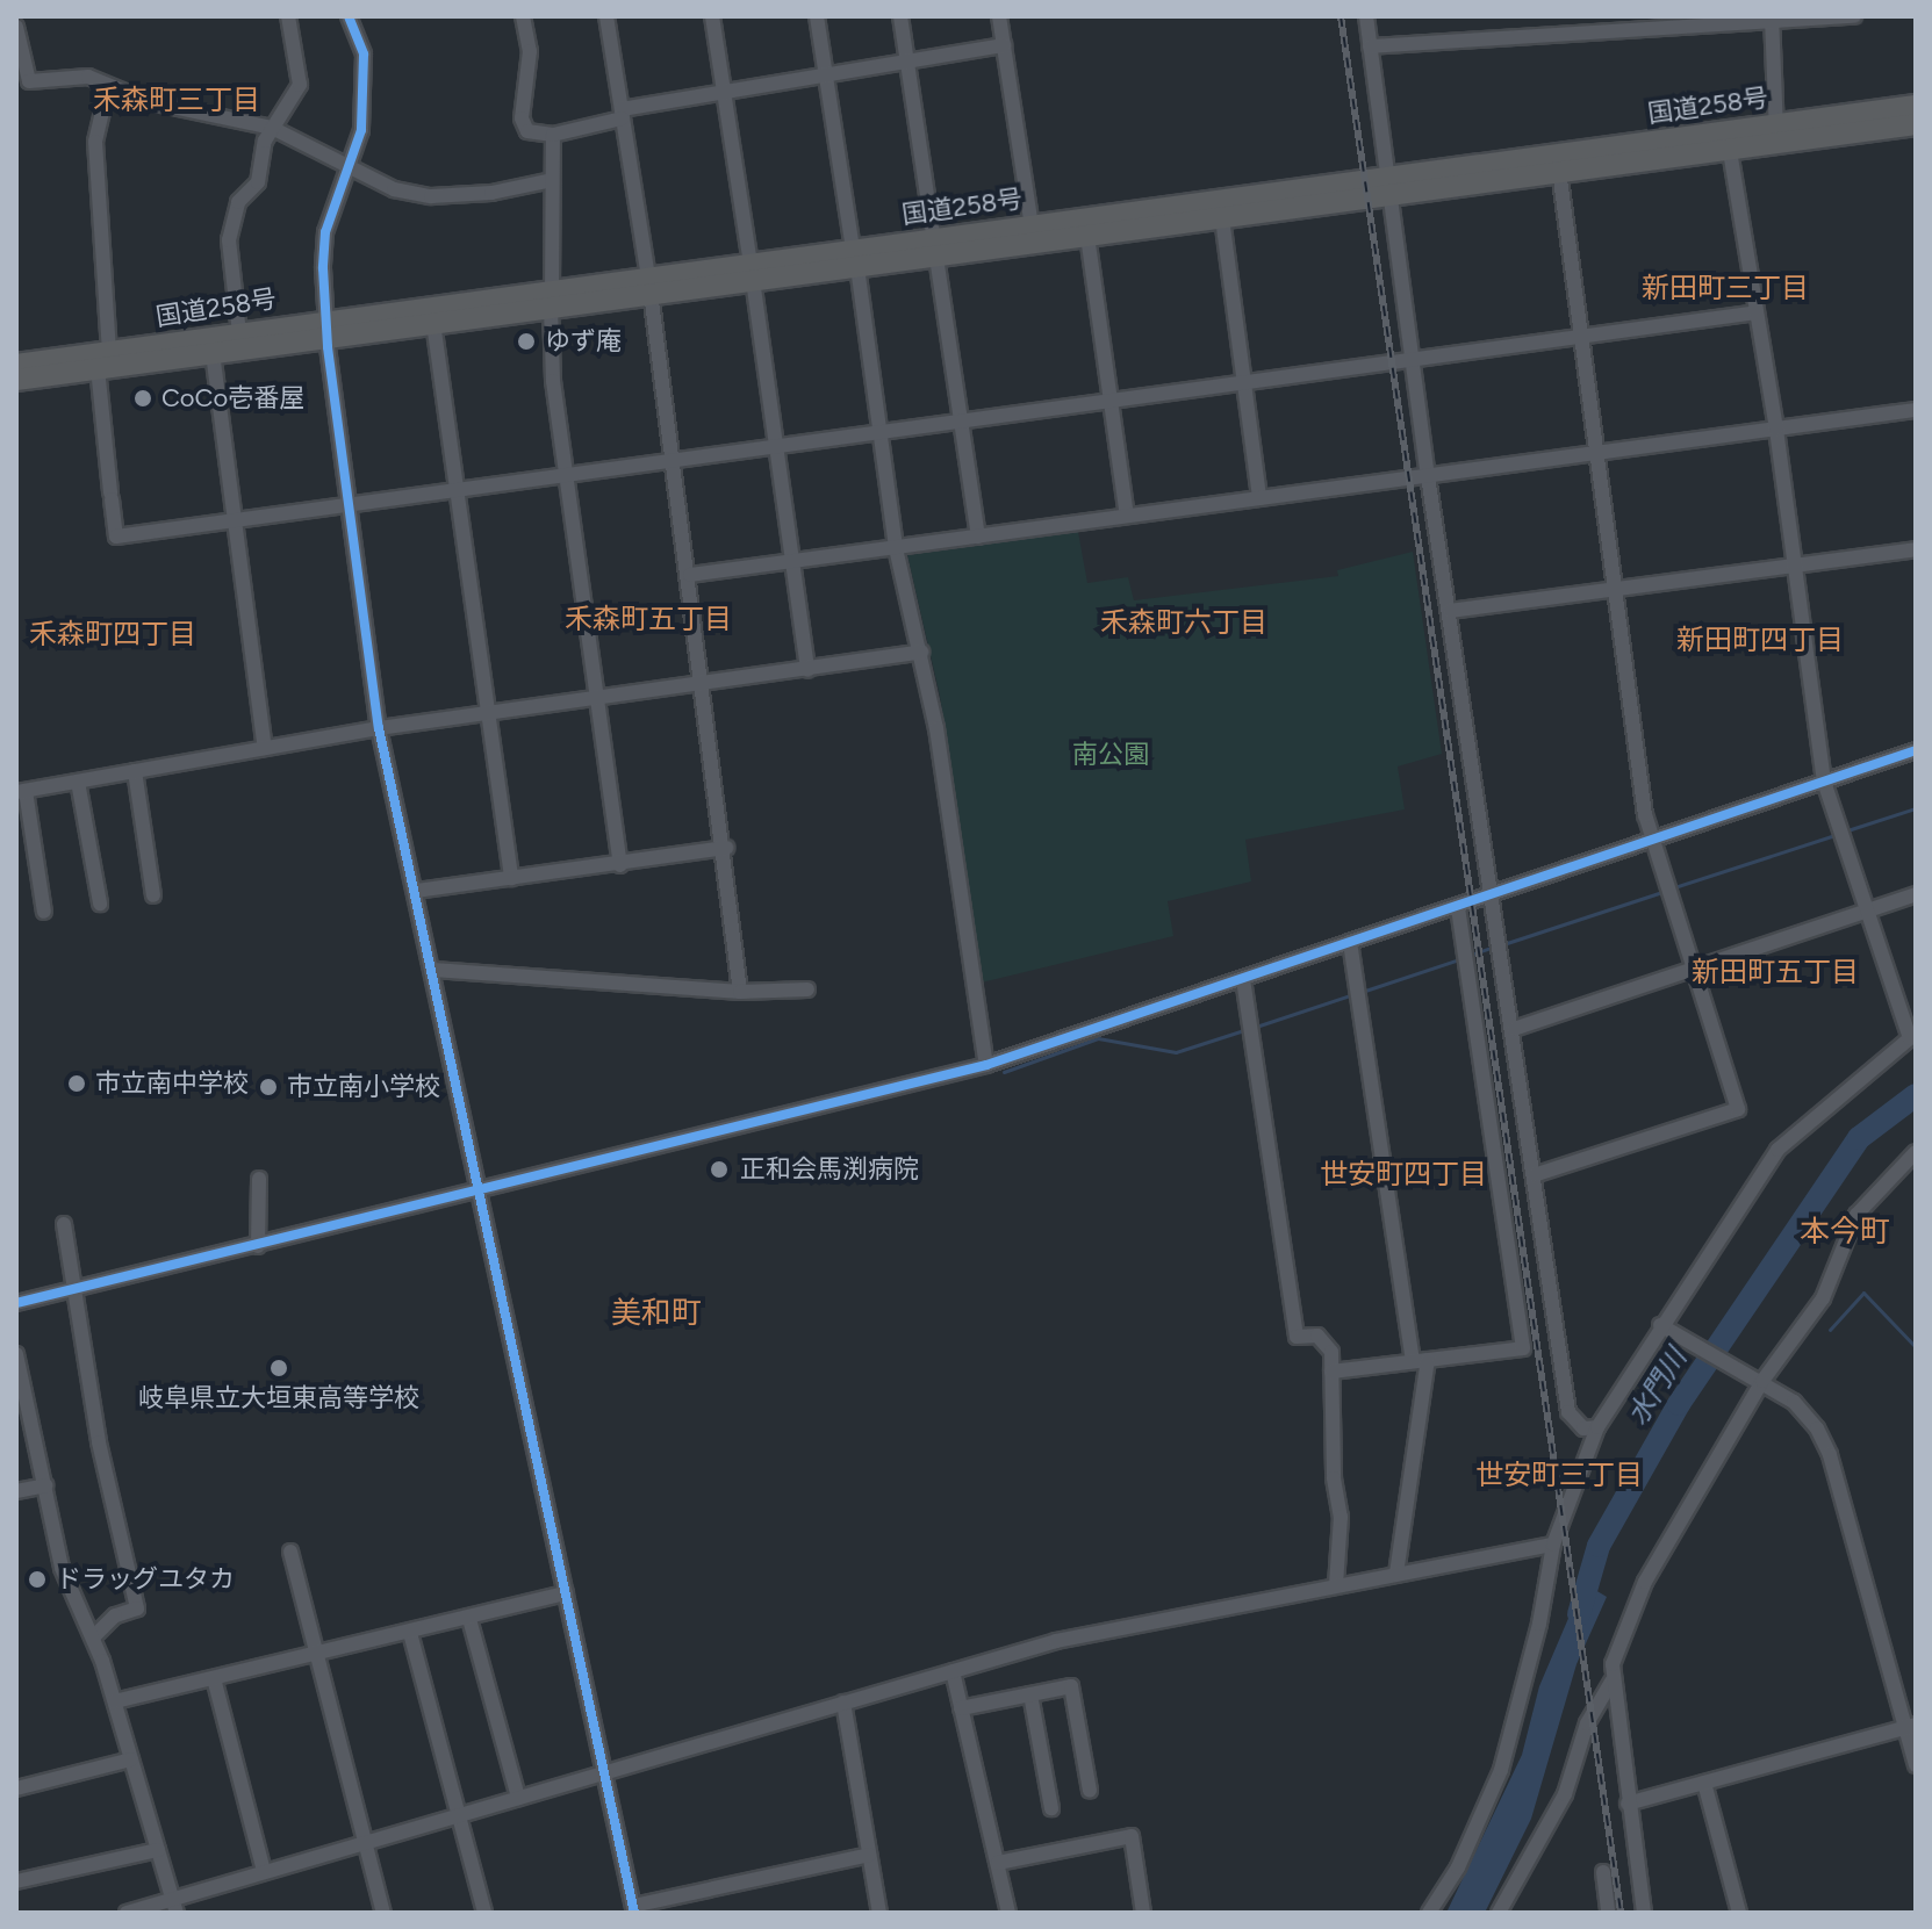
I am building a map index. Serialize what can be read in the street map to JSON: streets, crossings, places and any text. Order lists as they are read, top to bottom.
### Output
{
  "streets": {
    "highway": ["国道258号"]
  },
  "districts": [
    "禾森町三丁目",
    "新田町三丁目",
    "禾森町五丁目",
    "禾森町六丁目",
    "禾森町四丁目",
    "新田町四丁目",
    "新田町五丁目",
    "世安町四丁目",
    "本今町",
    "美和町",
    "世安町三丁目"
  ],
  "water": ["水門川"],
  "parks": ["南公園"],
  "places": [
    "ゆず庵",
    "CoCo壱番屋",
    "市立南中学校",
    "市立南小学校",
    "正和会馬渕病院",
    "岐阜県立大垣東高等学校",
    "ドラッグユタカ"
  ]
}
